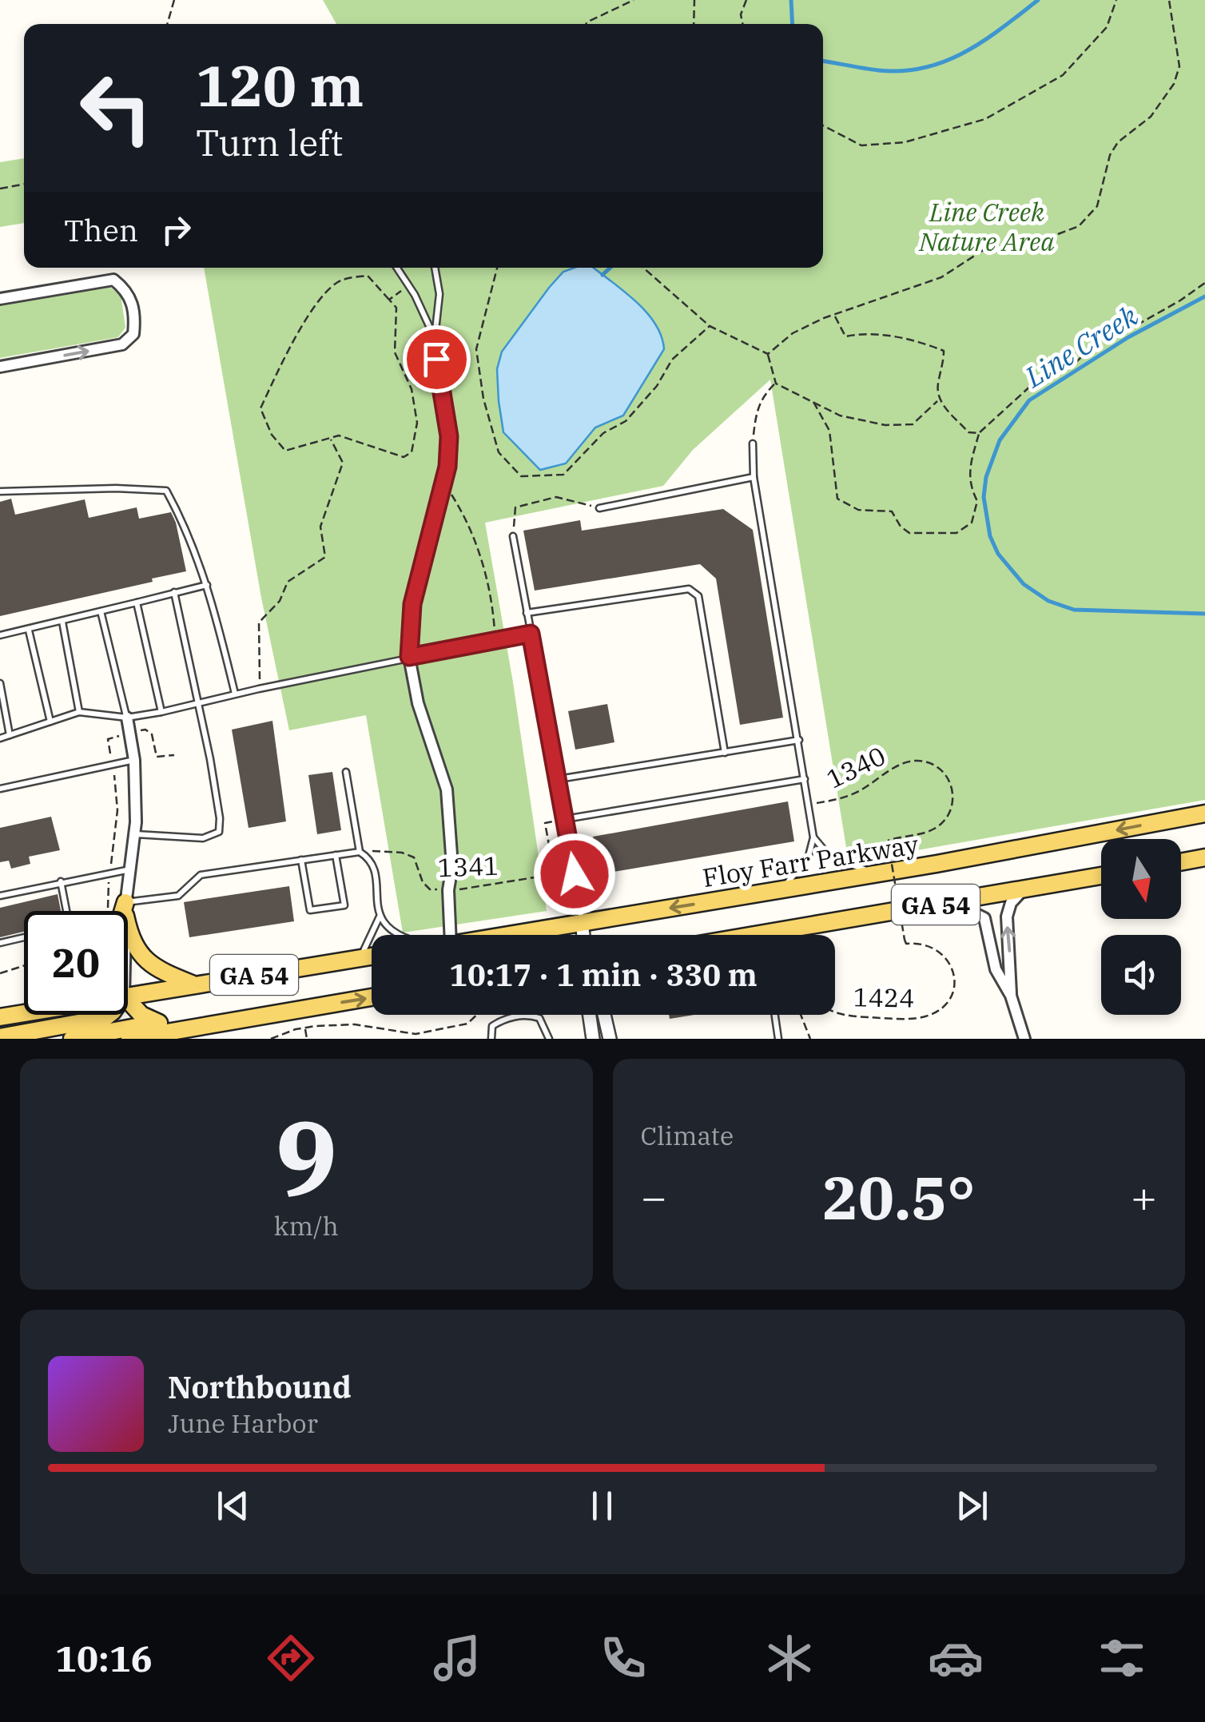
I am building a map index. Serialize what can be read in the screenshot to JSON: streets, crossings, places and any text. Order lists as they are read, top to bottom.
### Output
{
  "streets": {
    "main road": ["Floy Farr Parkway", "GA 54"],
    "path": ["1340", "1341", "1424"]
  },
  "crossings": [
    ["1340", "1424"]
  ],
  "water": ["Line Creek"],
  "parks": ["Line Creek Nature Area"],
  "north": "bottom",
  "page": {
    "turn": ["120 m", "Turn left"],
    "then": "Then",
    "limit": "20",
    "trip": "10:17 · 1 min · 330 m",
    "tile": [
      ["9", "km/h"],
      "Climate"
    ],
    "heat": ["−", "20.5°", "+"],
    "song": ["Northbound", "June Harbor"],
    "tabs": "10:16"
  }
}
